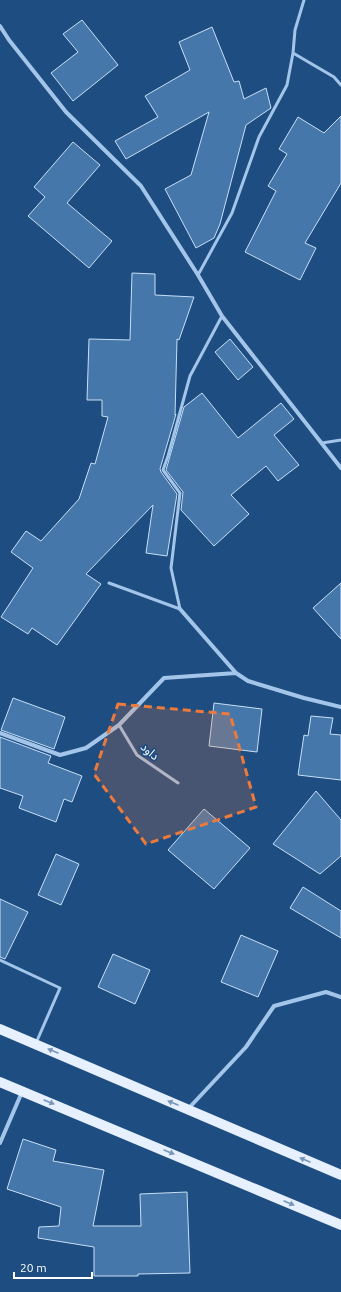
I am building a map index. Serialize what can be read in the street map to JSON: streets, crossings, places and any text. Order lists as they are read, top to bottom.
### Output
{
  "streets": {
    "lane": ["داود"]
  },
  "scale_bar": "20 m"
}
